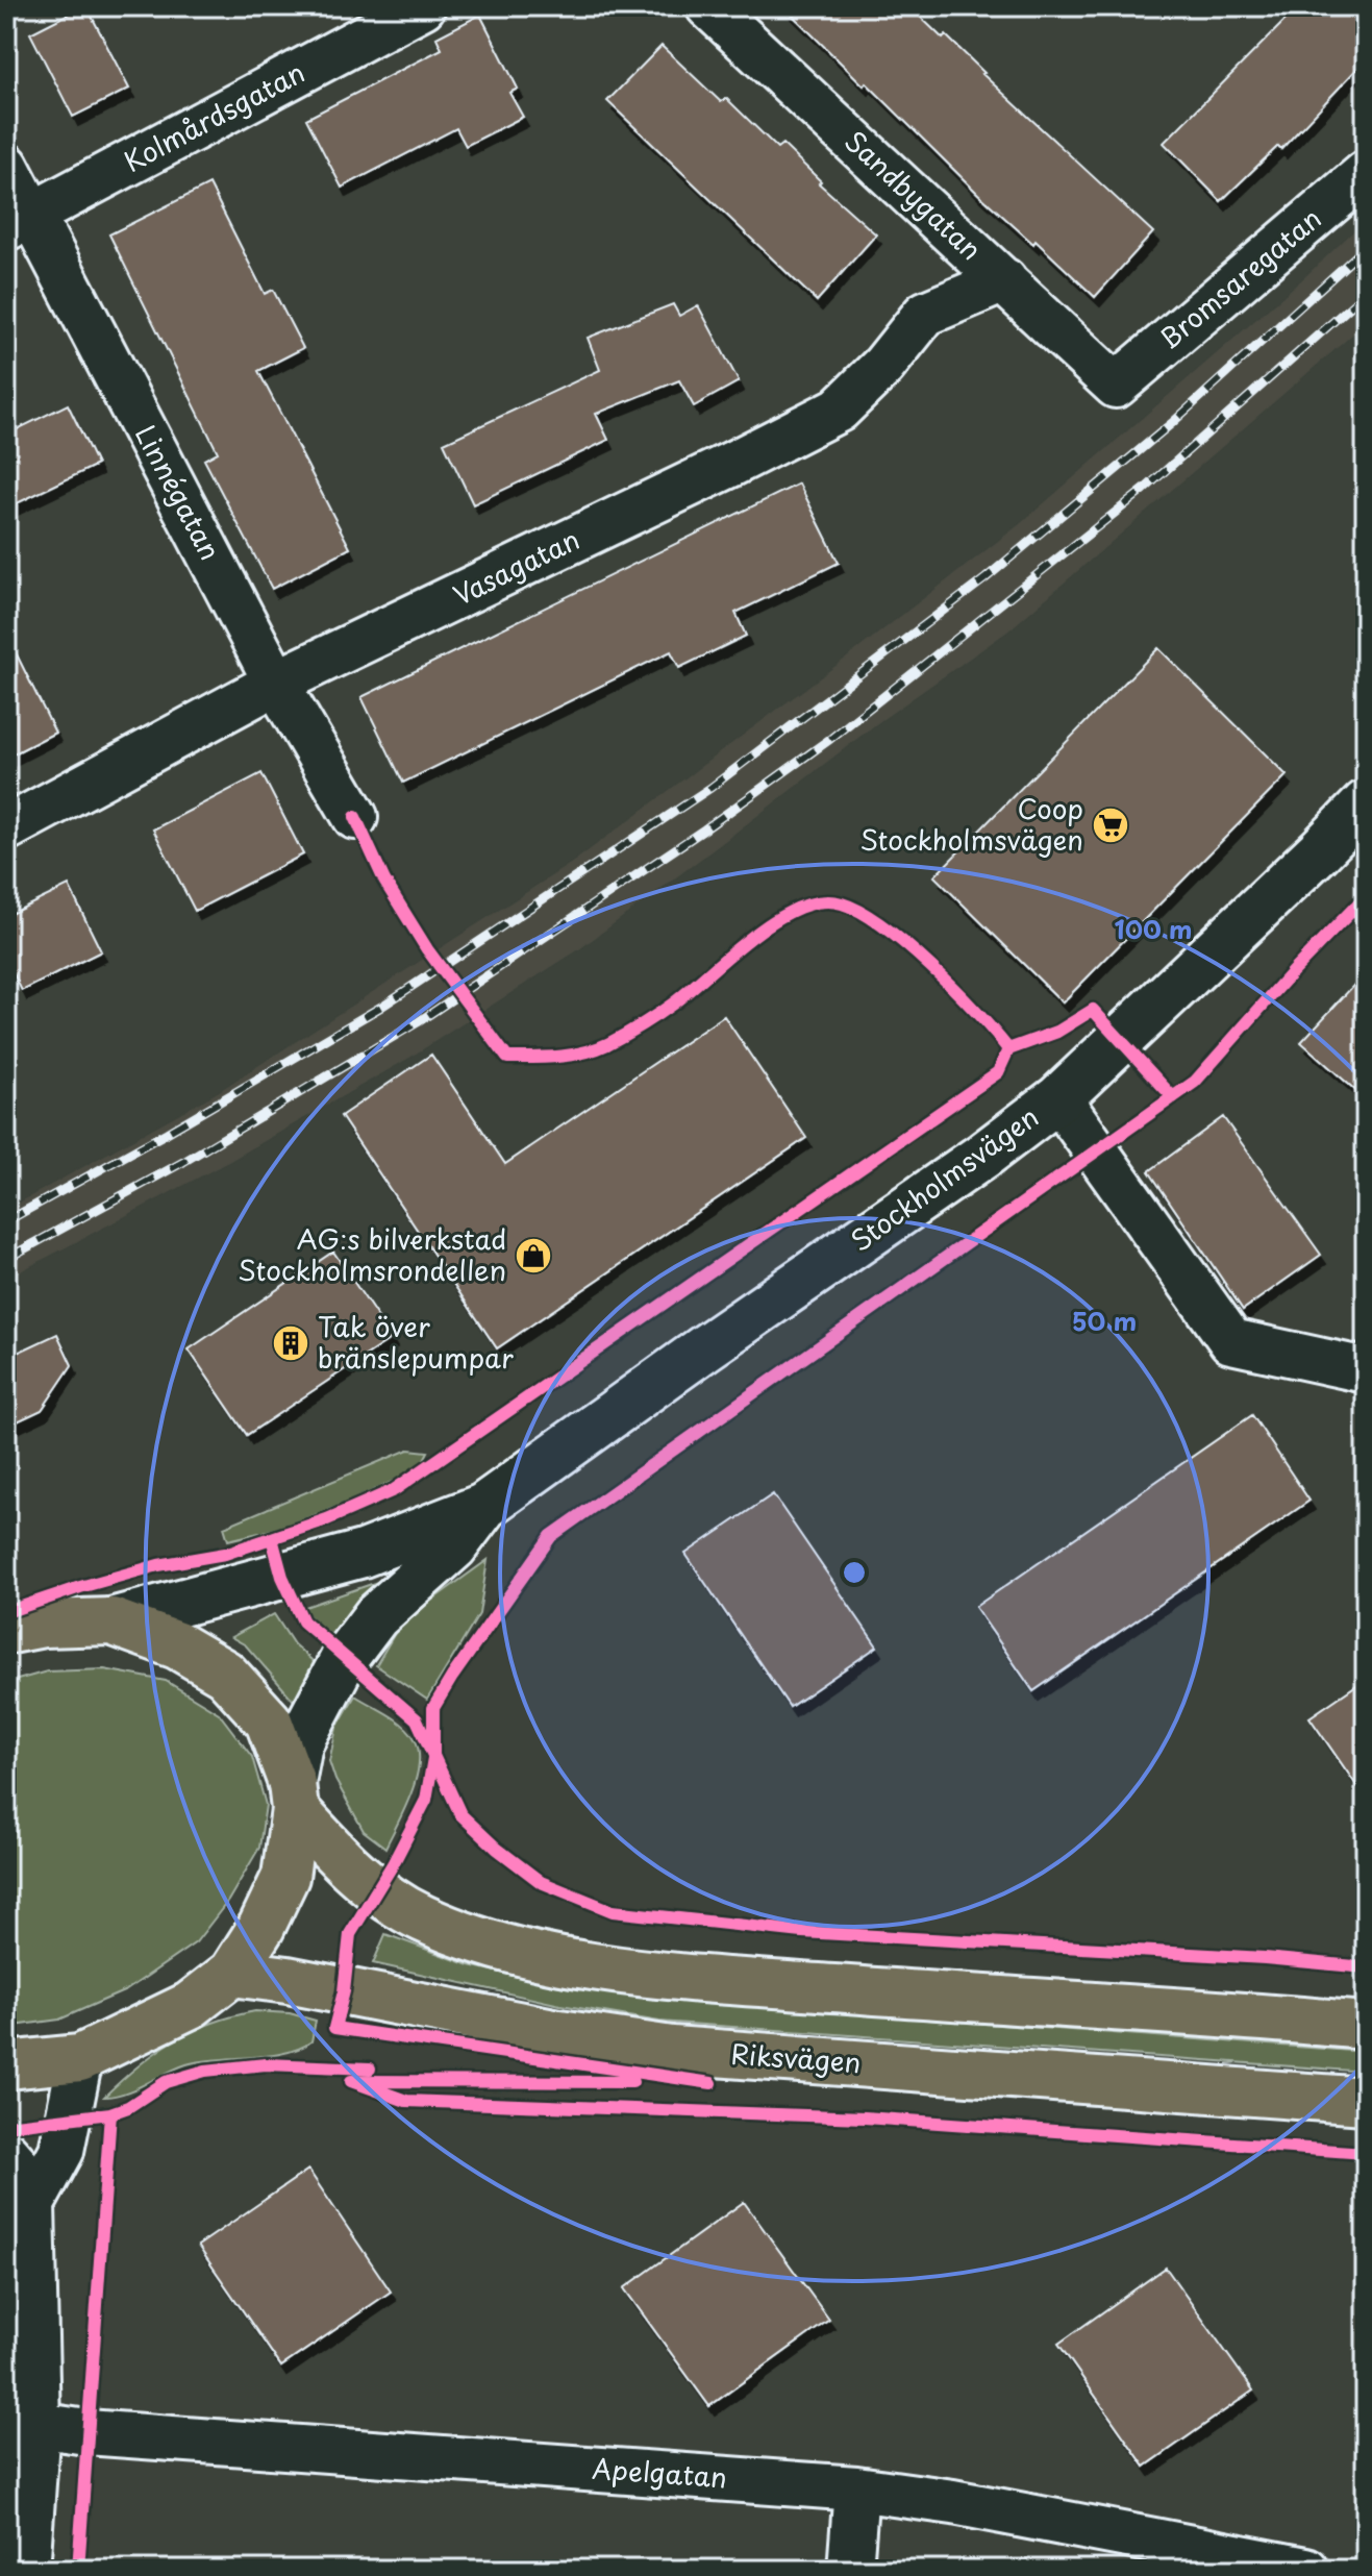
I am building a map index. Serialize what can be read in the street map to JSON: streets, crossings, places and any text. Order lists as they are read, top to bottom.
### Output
{
  "streets": {
    "highway": ["Riksvägen"],
    "main road": ["Stockholmsvägen"],
    "street": [
      "Kolmårdsgatan",
      "Sandbygatan",
      "Bromsaregatan",
      "Linnégatan",
      "Vasagatan",
      "Apelgatan"
    ]
  },
  "crossings": [
    ["Kolmårdsgatan", "Linnégatan"],
    ["Sandbygatan", "Bromsaregatan"],
    ["Sandbygatan", "Vasagatan"],
    ["Linnégatan", "Vasagatan"]
  ],
  "places": {
    "supermarket": ["Coop Stockholmsvägen"],
    "shop": ["AG:s bilverkstad Stockholmsrondellen"],
    "building": ["Tak över bränslepumpar"]
  },
  "rings": ["100 m", "50 m"]
}
